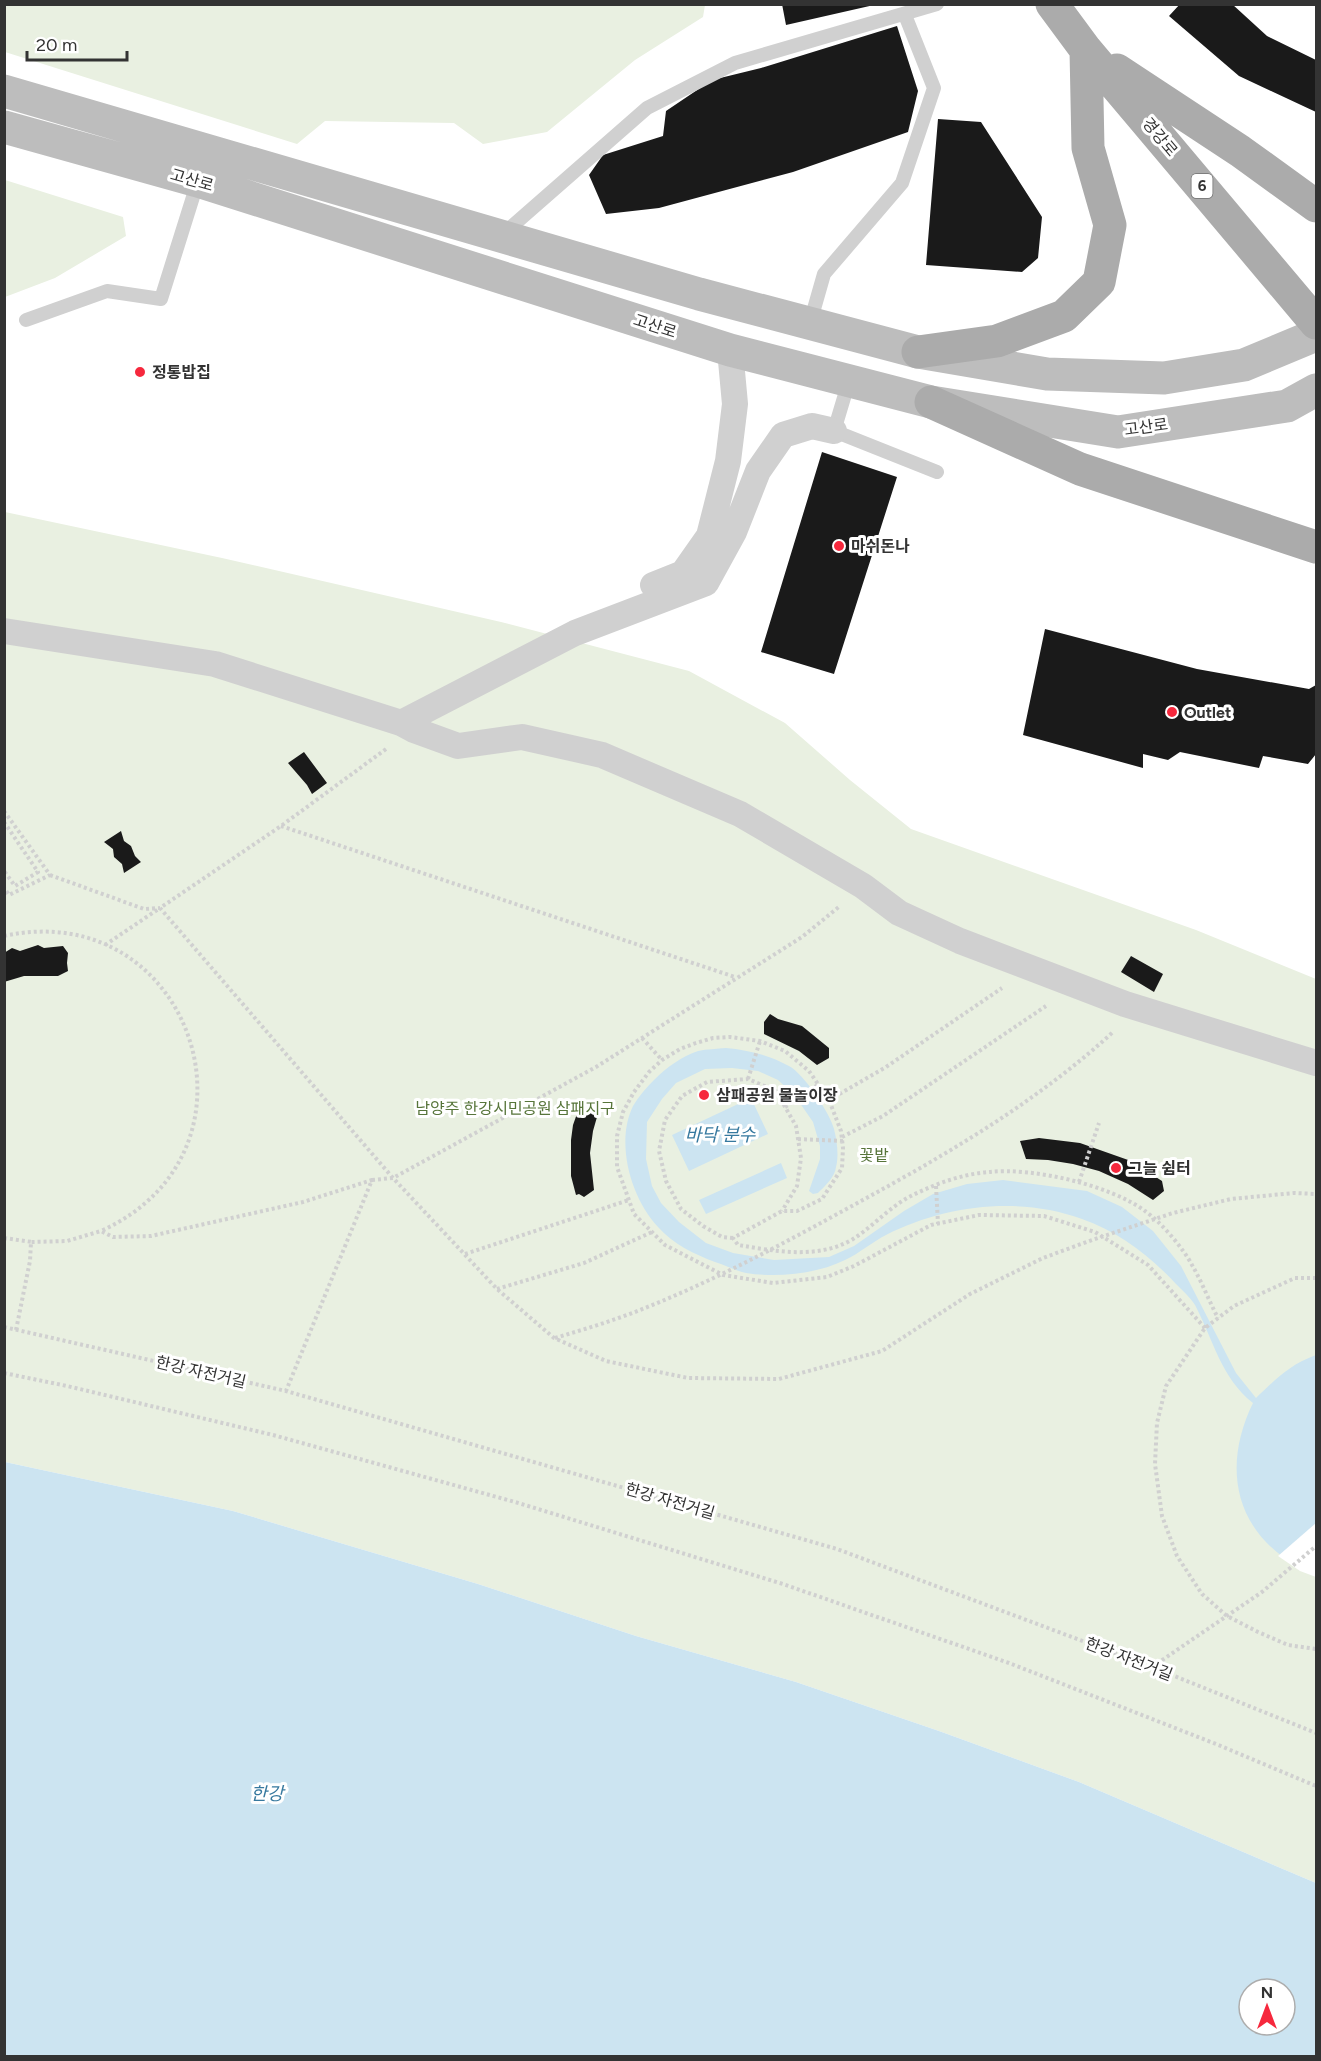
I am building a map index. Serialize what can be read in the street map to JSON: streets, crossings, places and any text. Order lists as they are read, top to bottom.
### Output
{
  "streets": {
    "main road": ["경강로", "6"],
    "street": ["고산로"],
    "path": ["한강 자전거길"]
  },
  "water": ["바닥 분수", "한강"],
  "parks": ["남양주 한강시민공원 삼패지구", "꽃밭"],
  "places": [
    "정통밥집",
    "마쉬돈나",
    "Outlet",
    "삼패공원 물놀이장",
    "그늘 쉼터"
  ],
  "scale_bar": "20 m",
  "north": "top"
}
